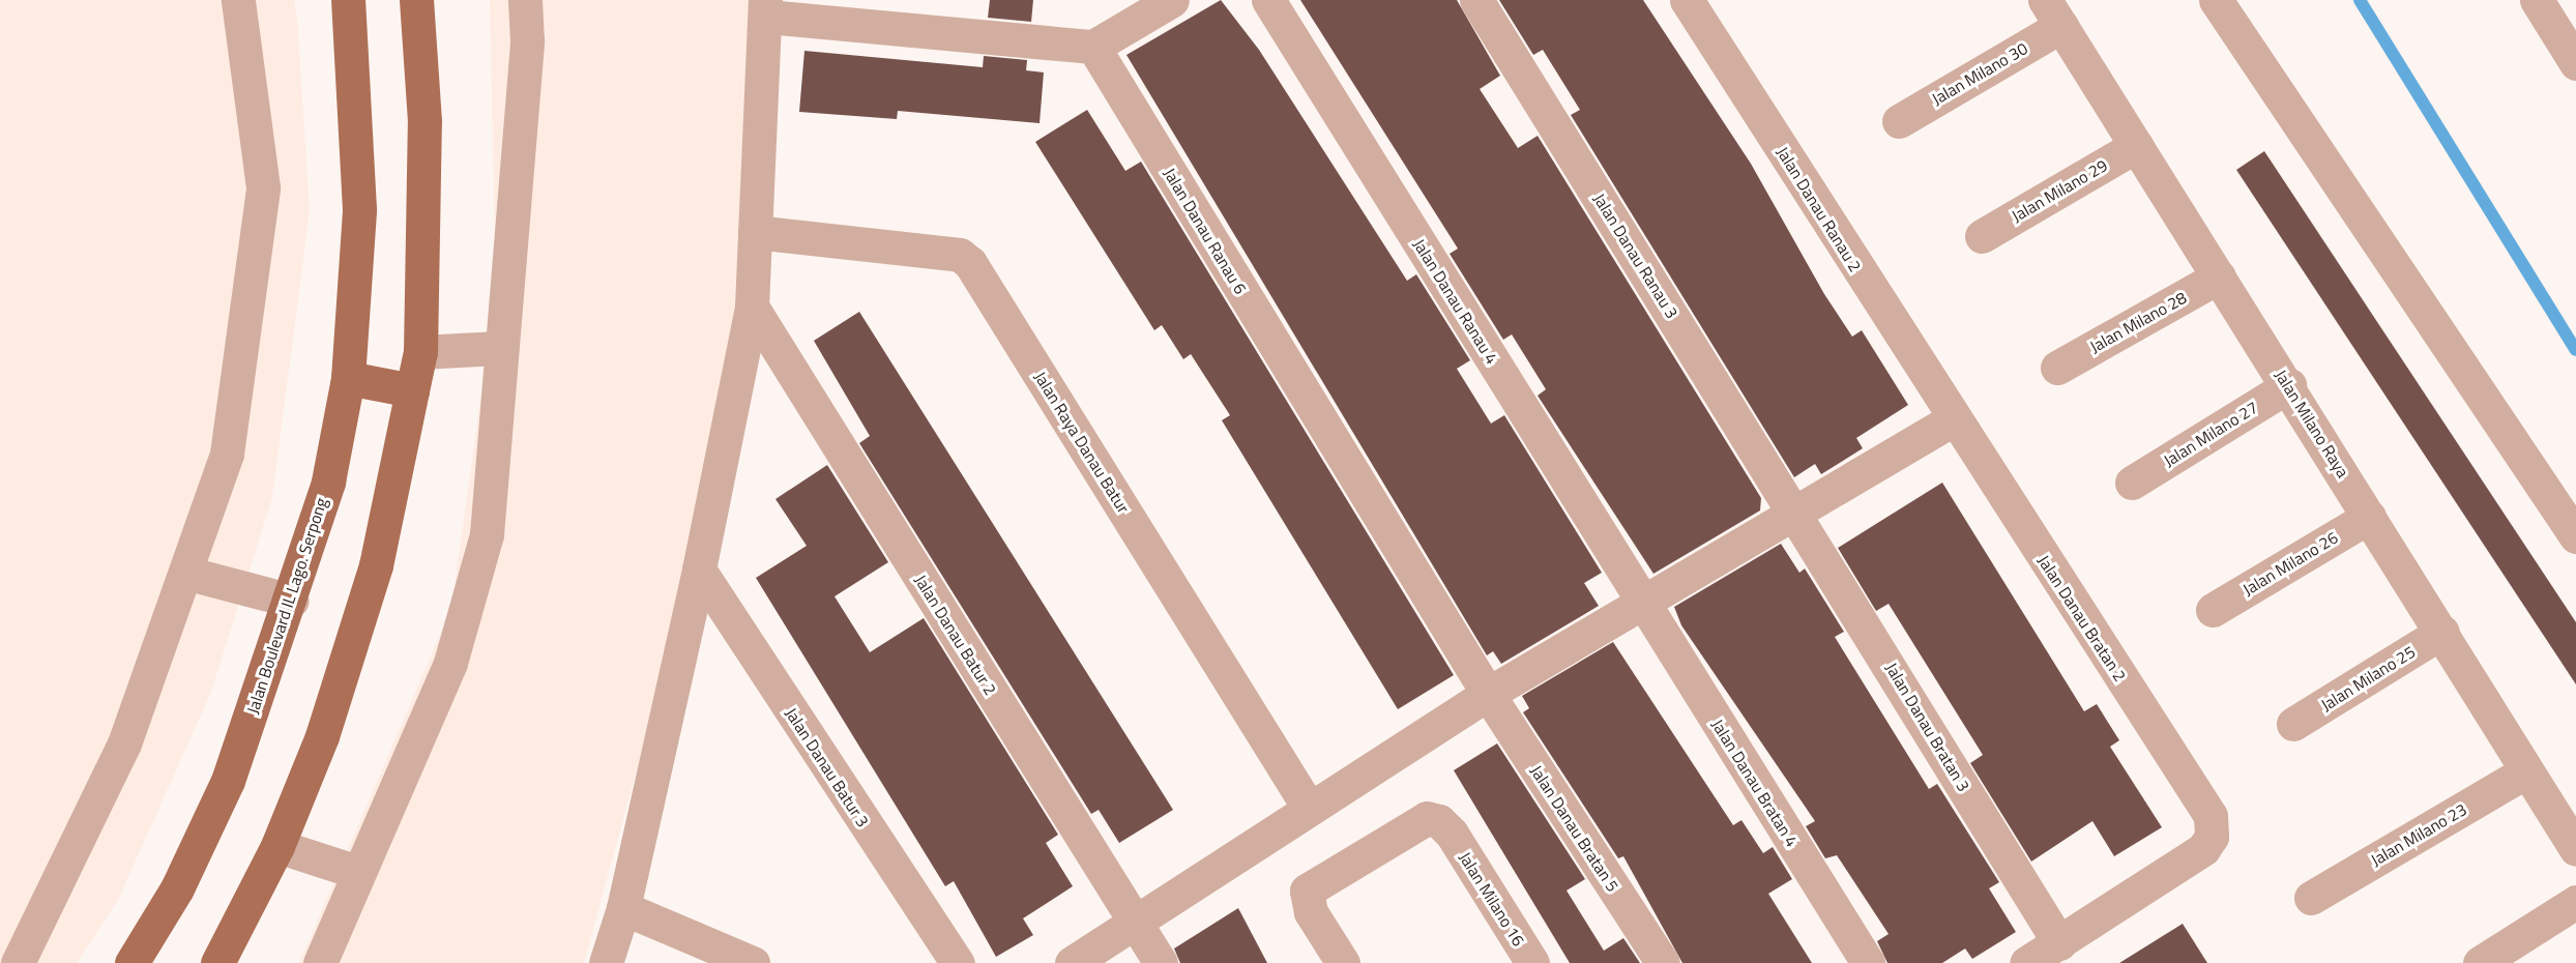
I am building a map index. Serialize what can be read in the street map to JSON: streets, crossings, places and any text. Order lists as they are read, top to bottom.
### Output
{
  "streets": {
    "main road": ["Jalan Boulevard IL Lago. Serpong"],
    "street": [
      "Jalan Milano 30",
      "Jalan Milano 29",
      "Jalan Danau Ranau 2",
      "Jalan Danau Ranau 6",
      "Jalan Danau Ranau 3",
      "Jalan Danau Ranau 4",
      "Jalan Milano 28",
      "Jalan Milano Raya",
      "Jalan Milano 27",
      "Jalan Raya Danau Batur",
      "Jalan Milano 26",
      "Jalan Danau Bratan 2",
      "Jalan Danau Batur 2",
      "Jalan Milano 25",
      "Jalan Danau Bratan 3",
      "Jalan Danau Batur 3",
      "Jalan Danau Bratan 4",
      "Jalan Danau Bratan 5",
      "Jalan Milano 23",
      "Jalan Milano 16"
    ]
  },
  "crossings": [
    ["Jalan Milano 30", "Jalan Milano Raya"],
    ["Jalan Milano 29", "Jalan Milano Raya"],
    ["Jalan Danau Ranau 2", "Jalan Danau Bratan 2"],
    ["Jalan Danau Ranau 6", "Jalan Danau Bratan 5"],
    ["Jalan Danau Ranau 3", "Jalan Danau Bratan 3"],
    ["Jalan Danau Ranau 4", "Jalan Danau Bratan 4"],
    ["Jalan Milano 28", "Jalan Milano Raya"],
    ["Jalan Milano Raya", "Jalan Milano 27"],
    ["Jalan Milano Raya", "Jalan Milano 26"],
    ["Jalan Milano Raya", "Jalan Milano 25"],
    ["Jalan Milano Raya", "Jalan Milano 23"],
    ["Jalan Danau Bratan 2", "Jalan Danau Bratan 3"]
  ]
}
